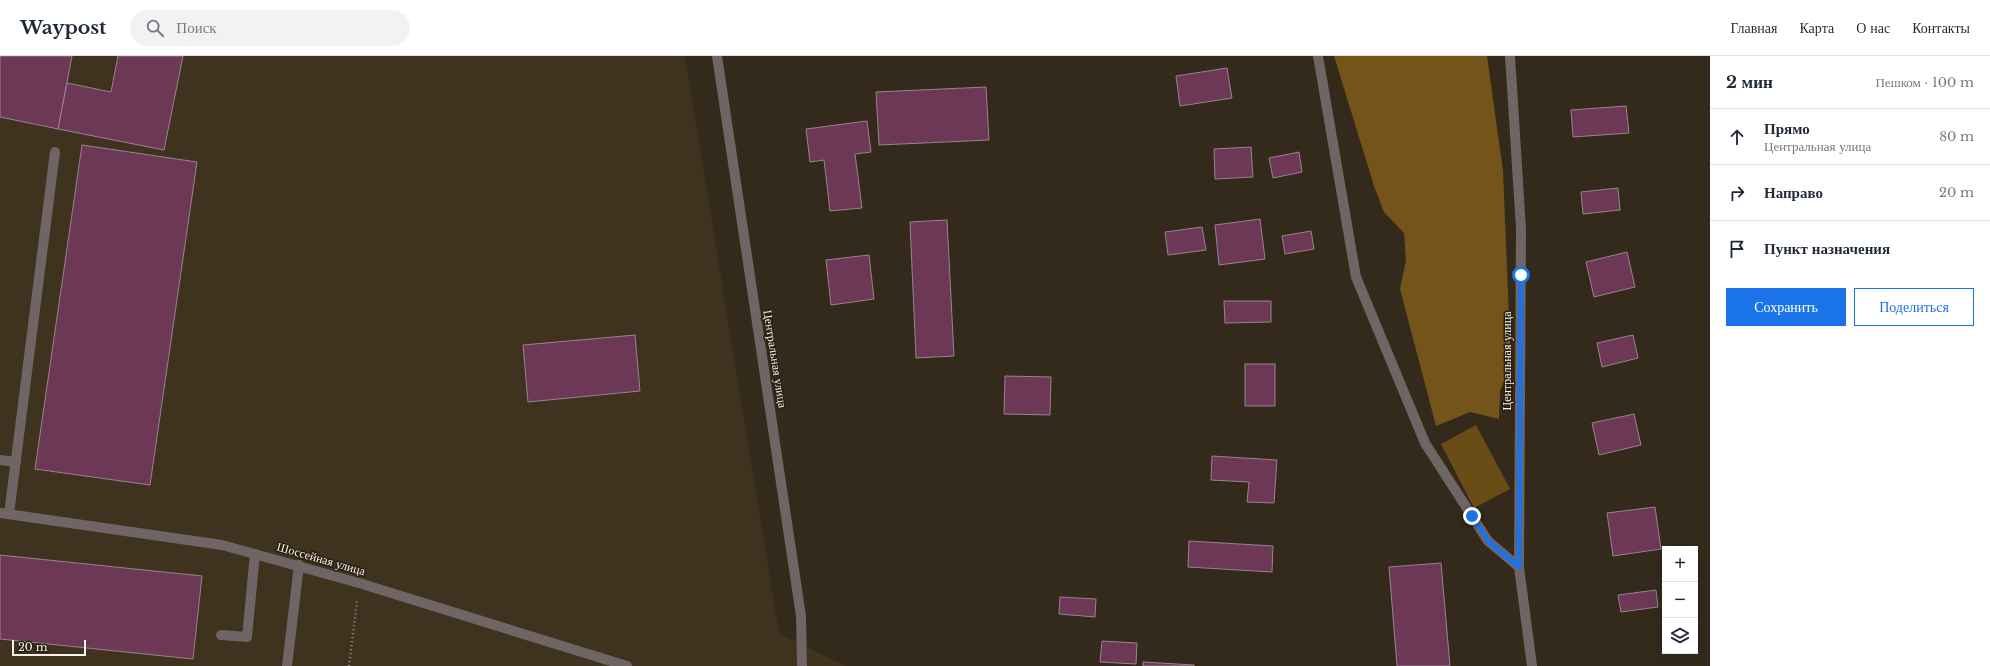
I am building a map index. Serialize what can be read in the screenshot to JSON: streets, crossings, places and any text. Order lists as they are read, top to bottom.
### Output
{
  "streets": {
    "street": ["Центральная улица", "Шоссейная улица"]
  },
  "scale_bar": "20 m",
  "page": {
    "header": "Waypost",
    "search": "Поиск",
    "nav": [
      "Главная",
      "Карта",
      "О нас",
      "Контакты"
    ],
    "heading": ["2 мин", "Пешком · 100 m"],
    "list": [
      ["Прямо", "Центральная улица", "80 m"],
      ["Направо", "20 m"],
      "Пункт назначения"
    ],
    "buttons": ["Сохранить", "Поделиться"],
    "map_buttons": ["+", "−"],
    "scale": "20 m"
  }
}
